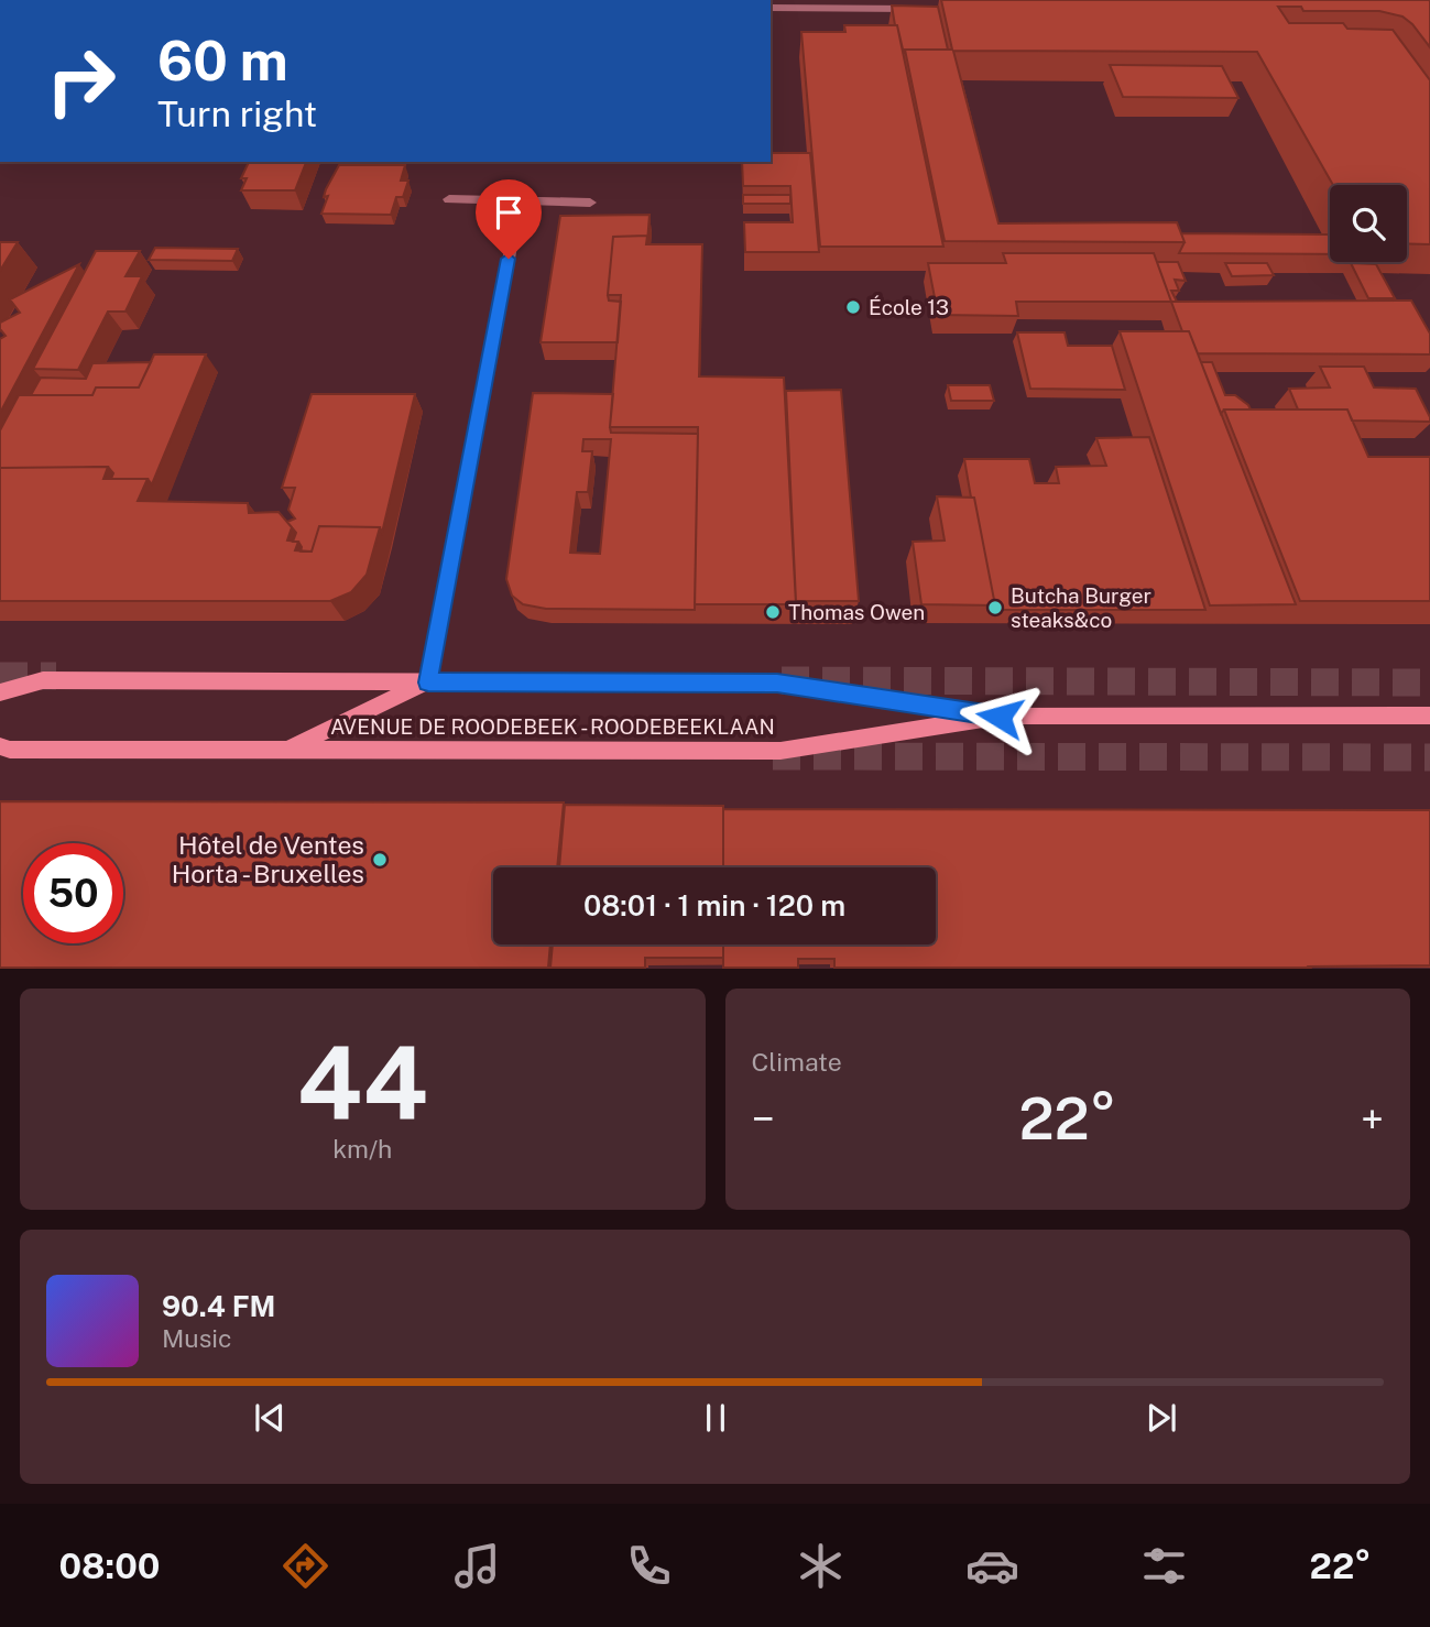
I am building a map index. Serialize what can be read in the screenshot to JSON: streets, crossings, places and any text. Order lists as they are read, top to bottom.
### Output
{
  "streets": {
    "main road": ["AVENUE DE ROODEBEEK - ROODEBEEKLAAN"]
  },
  "places": [
    "École 13",
    "Butcha Burger steaks&co",
    "Thomas Owen",
    "Hôtel de Ventes Horta - Bruxelles"
  ],
  "page": {
    "turn": ["60 m", "Turn right"],
    "limit": "50",
    "trip": "08:01 · 1 min · 120 m",
    "tile": [
      ["44", "km/h"],
      "Climate"
    ],
    "heat": ["−", "22°", "+"],
    "song": ["90.4 FM", "Music"],
    "tabs": ["08:00", "22°"]
  }
}
